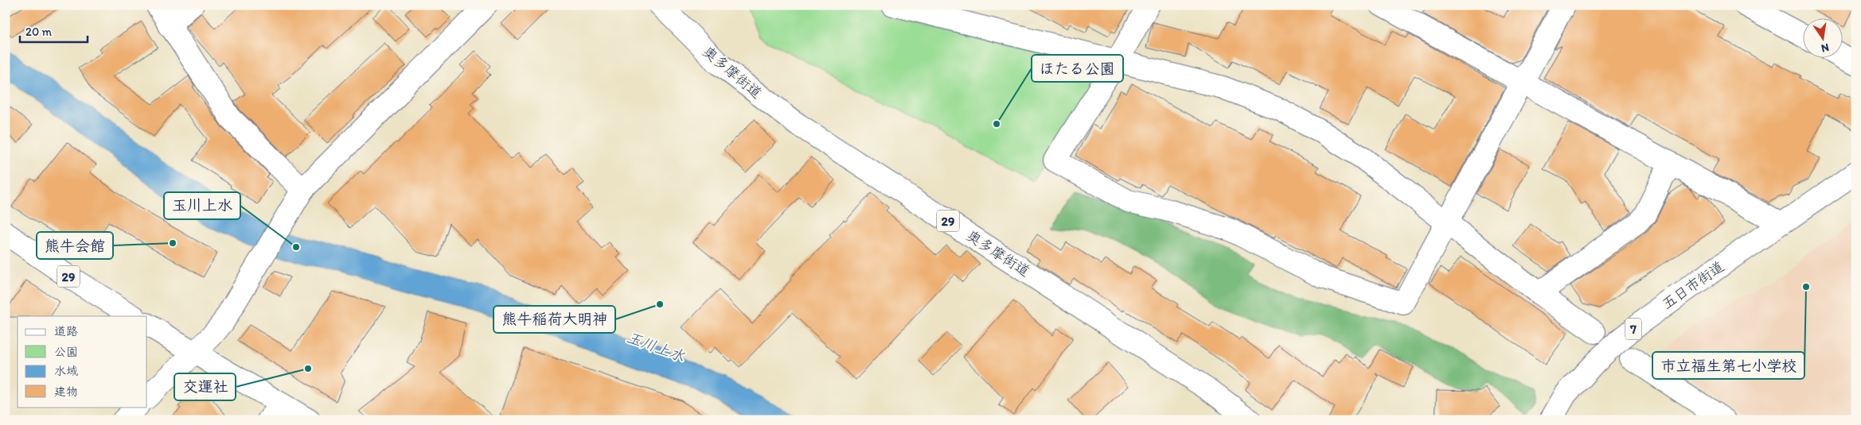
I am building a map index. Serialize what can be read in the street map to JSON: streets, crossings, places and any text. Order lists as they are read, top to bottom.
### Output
{
  "streets": {
    "street": [
      "奥多摩街道",
      "29",
      "五日市街道",
      "7"
    ]
  },
  "water": ["玉川上水"],
  "places": [
    "ほたる公園",
    "熊牛会館",
    "玉川上水",
    "市立福生第七小学校",
    "熊牛稲荷大明神",
    "交運社"
  ],
  "legend": [
    "道路",
    "公園",
    "水域",
    "建物"
  ],
  "scale_bar": "20 m",
  "north": "bottom"
}
